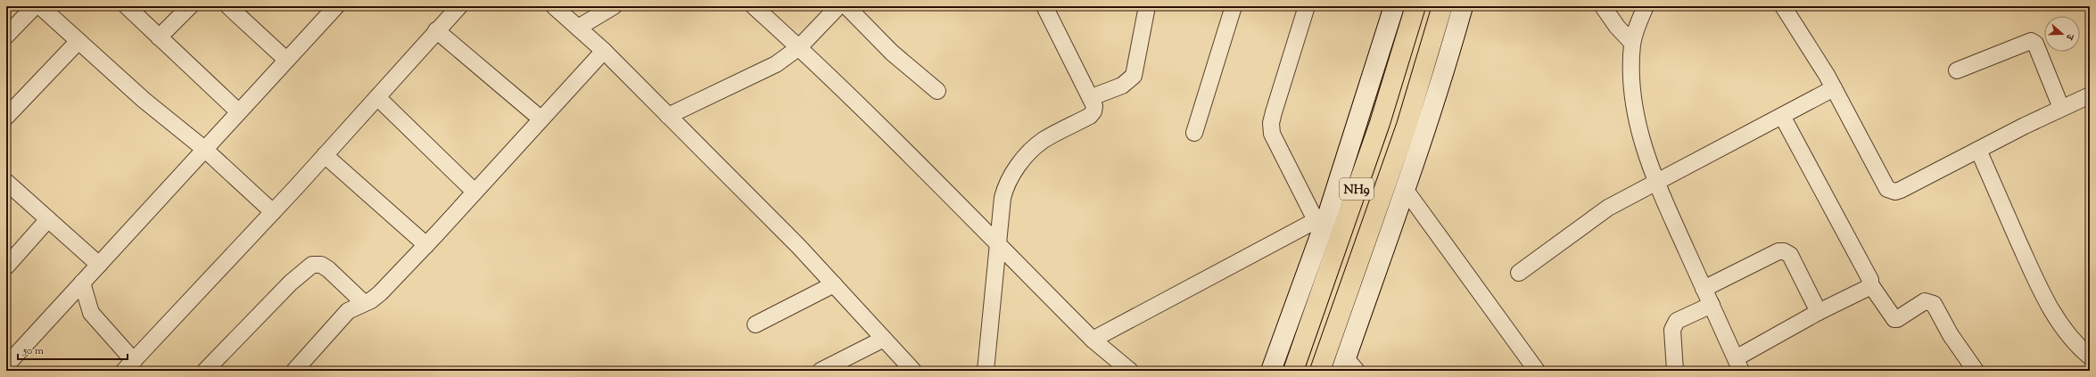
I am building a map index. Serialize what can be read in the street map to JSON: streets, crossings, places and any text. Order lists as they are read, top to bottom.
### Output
{
  "streets": {
    "highway": ["NH9"]
  },
  "scale_bar": "50 m",
  "north": "right"
}
